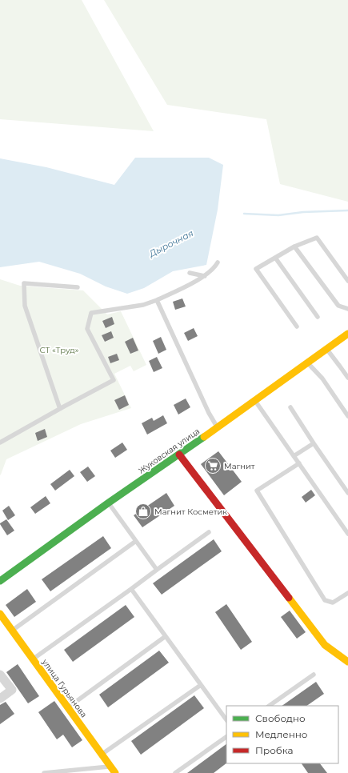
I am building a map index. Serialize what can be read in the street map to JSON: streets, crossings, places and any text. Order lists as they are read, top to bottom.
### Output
{
  "streets": {
    "street": ["Жуковская улица", "улица Гурьянова"]
  },
  "water": ["Дырочная"],
  "parks": ["СТ «Труд»"],
  "places": {
    "supermarket": ["Магнит"],
    "shop": ["Магнит Косметик"]
  },
  "legend": ["Свободно", "Медленно", "Пробка"]
}
